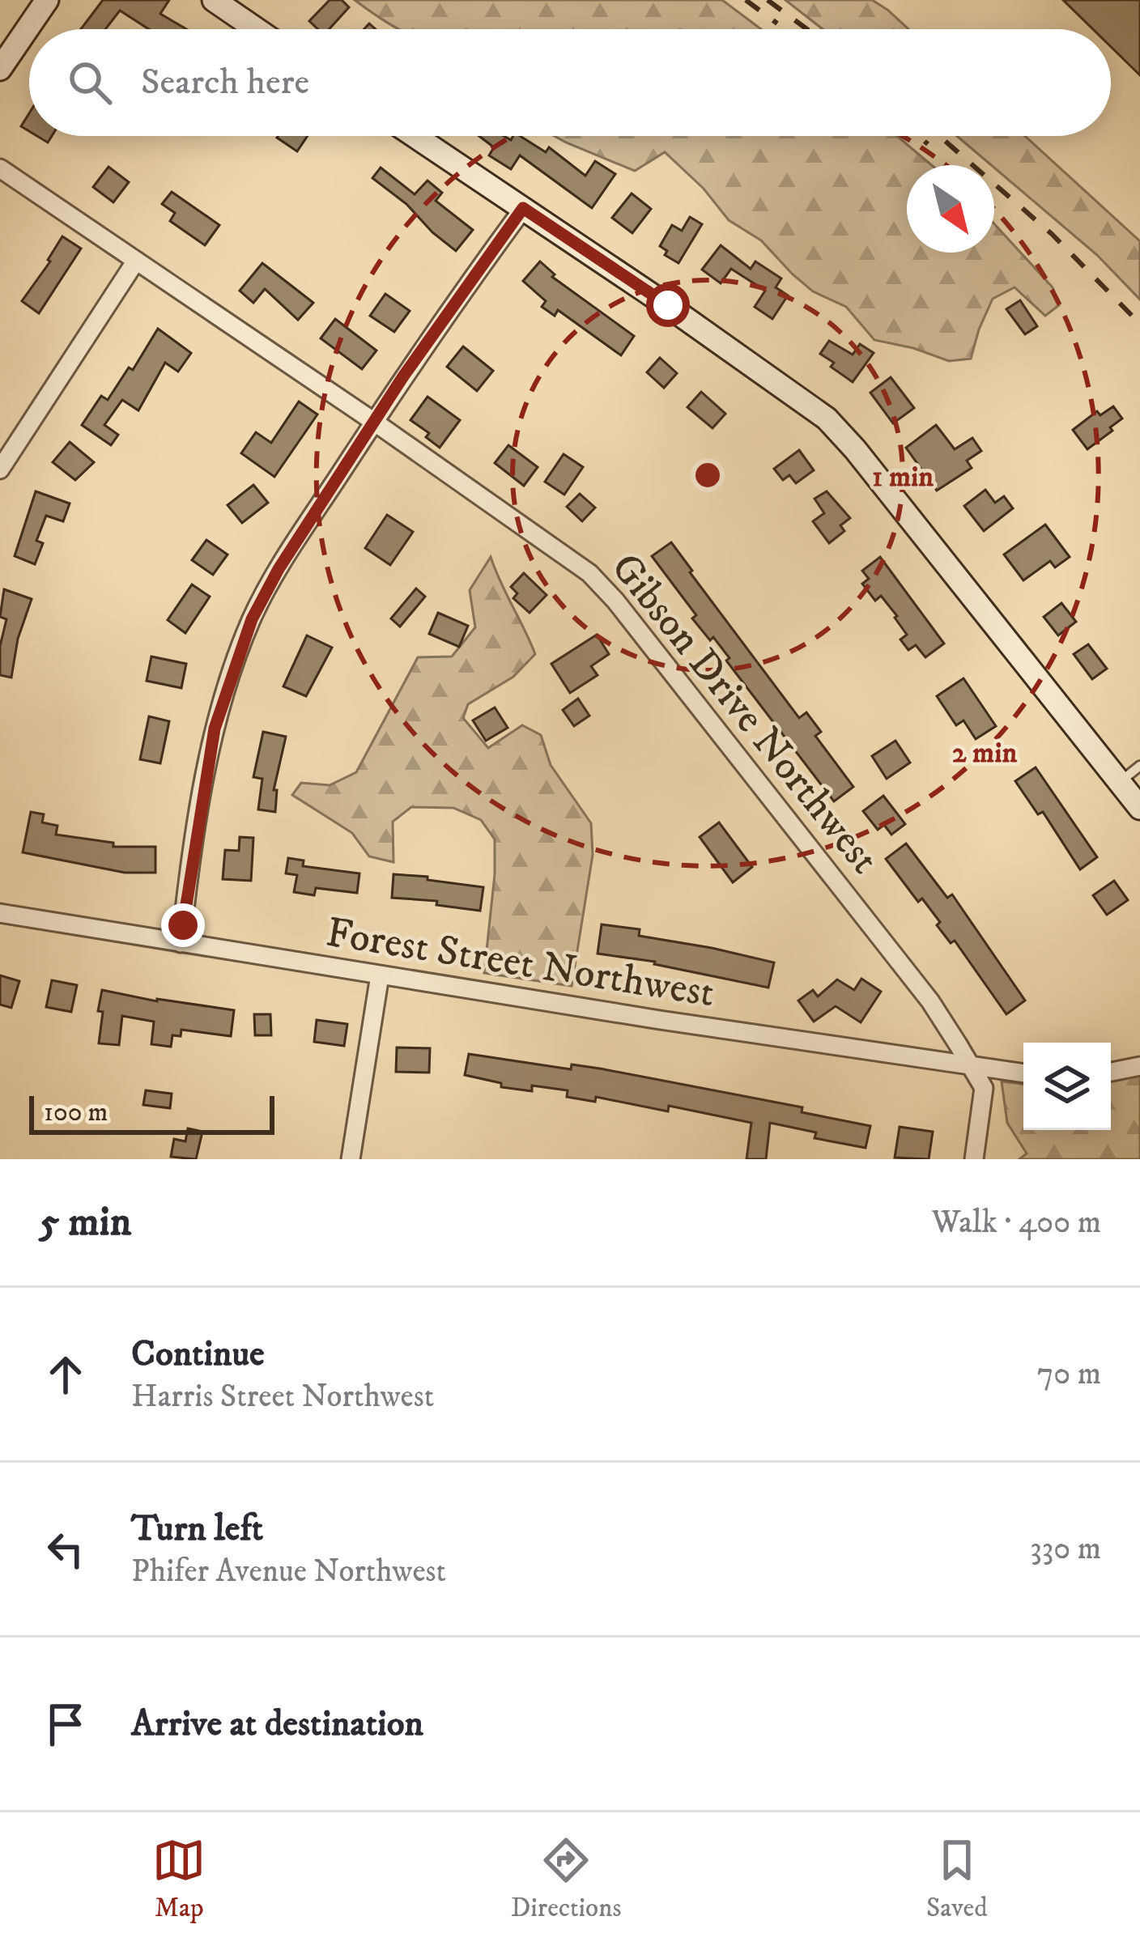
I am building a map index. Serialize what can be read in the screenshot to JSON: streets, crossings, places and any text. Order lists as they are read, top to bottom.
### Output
{
  "streets": {
    "street": ["Gibson Drive Northwest", "Forest Street Northwest"]
  },
  "crossings": [
    ["Gibson Drive Northwest", "Forest Street Northwest"]
  ],
  "scale_bar": "100 m",
  "north": "bottom right",
  "page": {
    "search": "Search here",
    "scale": "100 m",
    "heading": ["5 min", "Walk · 400 m"],
    "list": [
      ["Continue", "Harris Street Northwest", "70 m"],
      ["Turn left", "Phifer Avenue Northwest", "330 m"],
      "Arrive at destination"
    ],
    "nav": ["Map", "Directions", "Saved"]
  },
  "rings": ["1 min", "2 min"]
}
